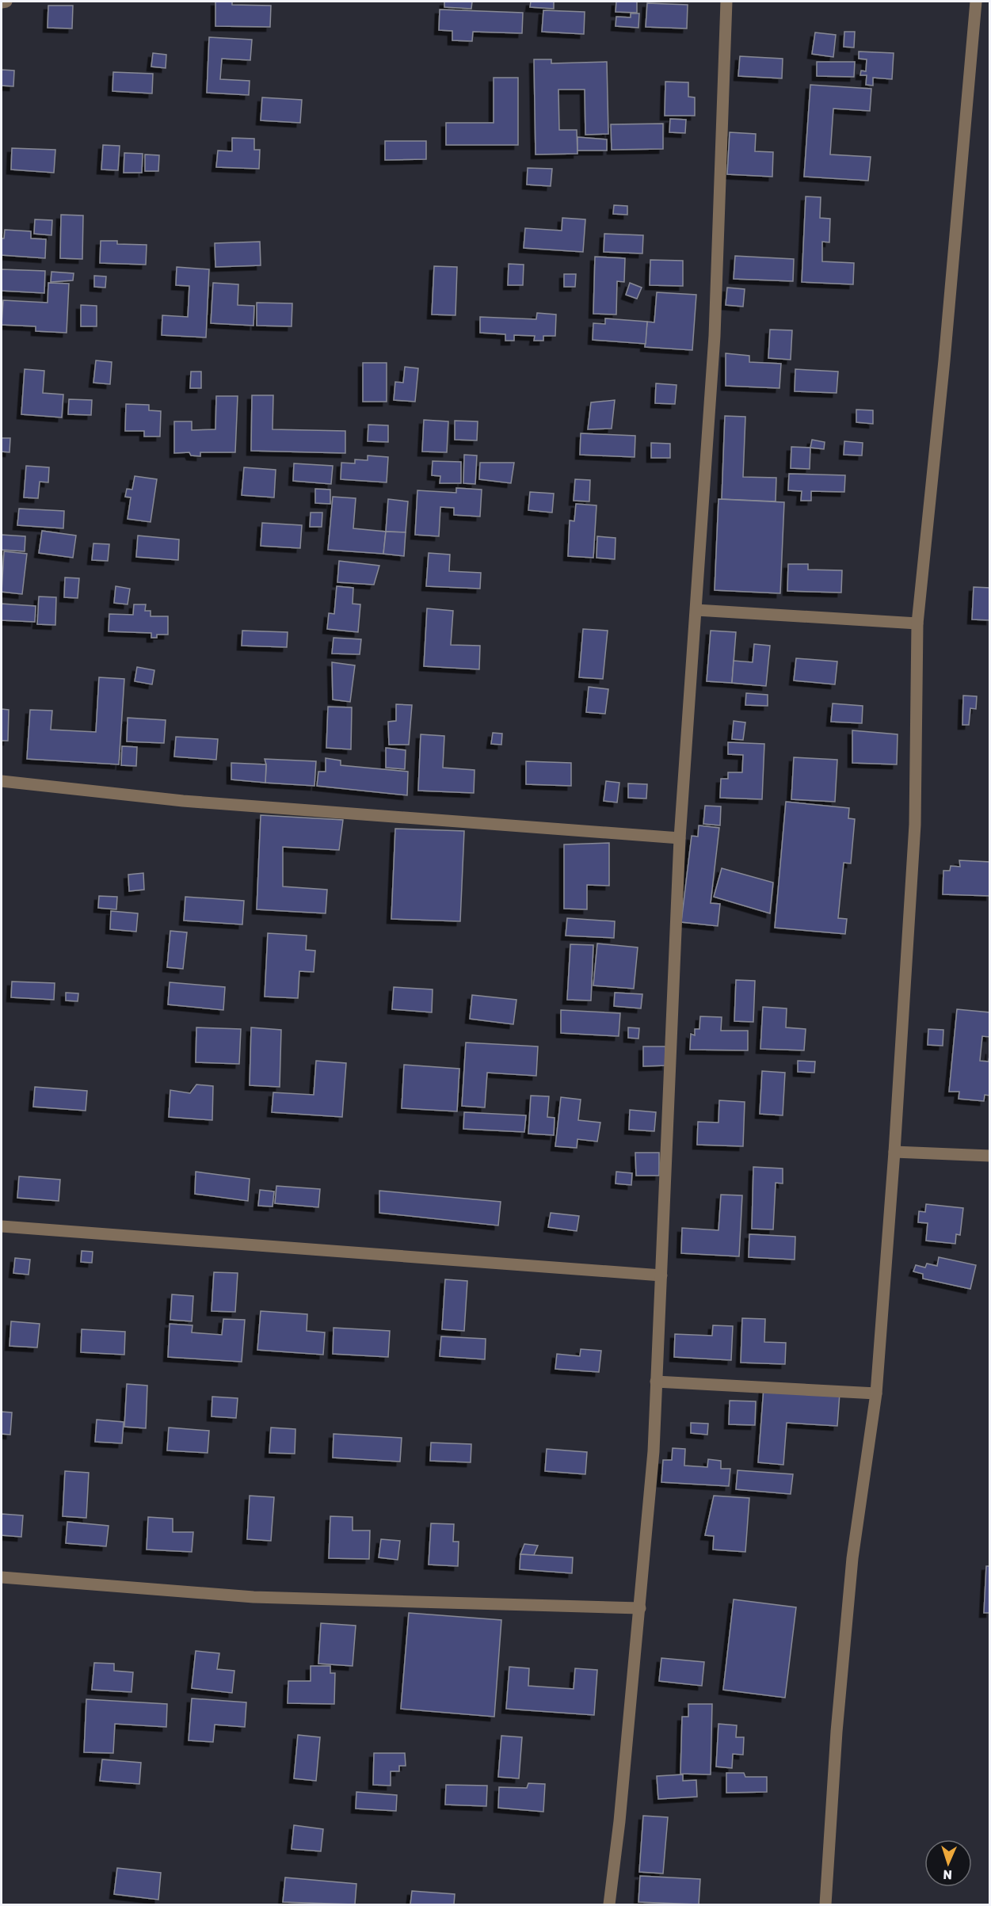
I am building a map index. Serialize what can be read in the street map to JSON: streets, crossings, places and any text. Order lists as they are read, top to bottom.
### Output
{
  "north": "bottom"
}
